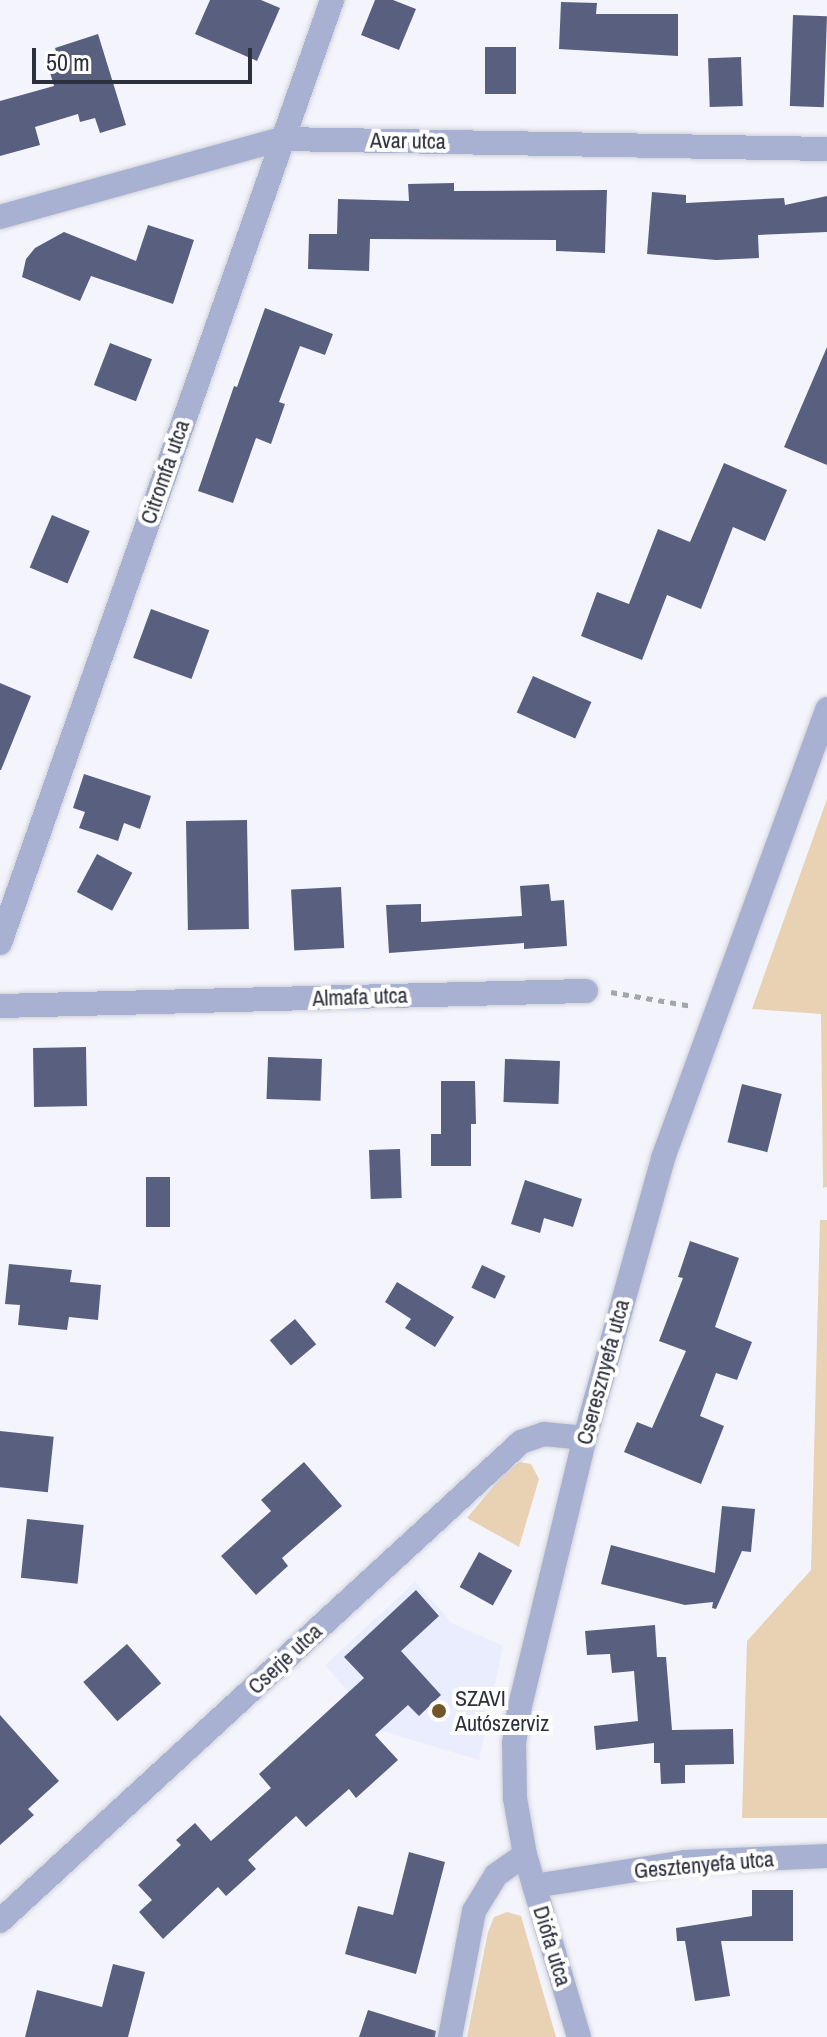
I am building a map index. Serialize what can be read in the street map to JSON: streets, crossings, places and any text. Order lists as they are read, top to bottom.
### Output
{
  "streets": {
    "street": [
      "Avar utca",
      "Citromfa utca",
      "Almafa utca",
      "Cseresznyefa utca",
      "Cserje utca",
      "Gesztenyefa utca",
      "Diófa utca"
    ]
  },
  "crossings": [
    ["Avar utca", "Citromfa utca"],
    ["Cseresznyefa utca", "Cserje utca"],
    ["Cseresznyefa utca", "Diófa utca"],
    ["Gesztenyefa utca", "Diófa utca"]
  ],
  "places": ["SZAVI Autószerviz"],
  "scale_bar": "50 m"
}
